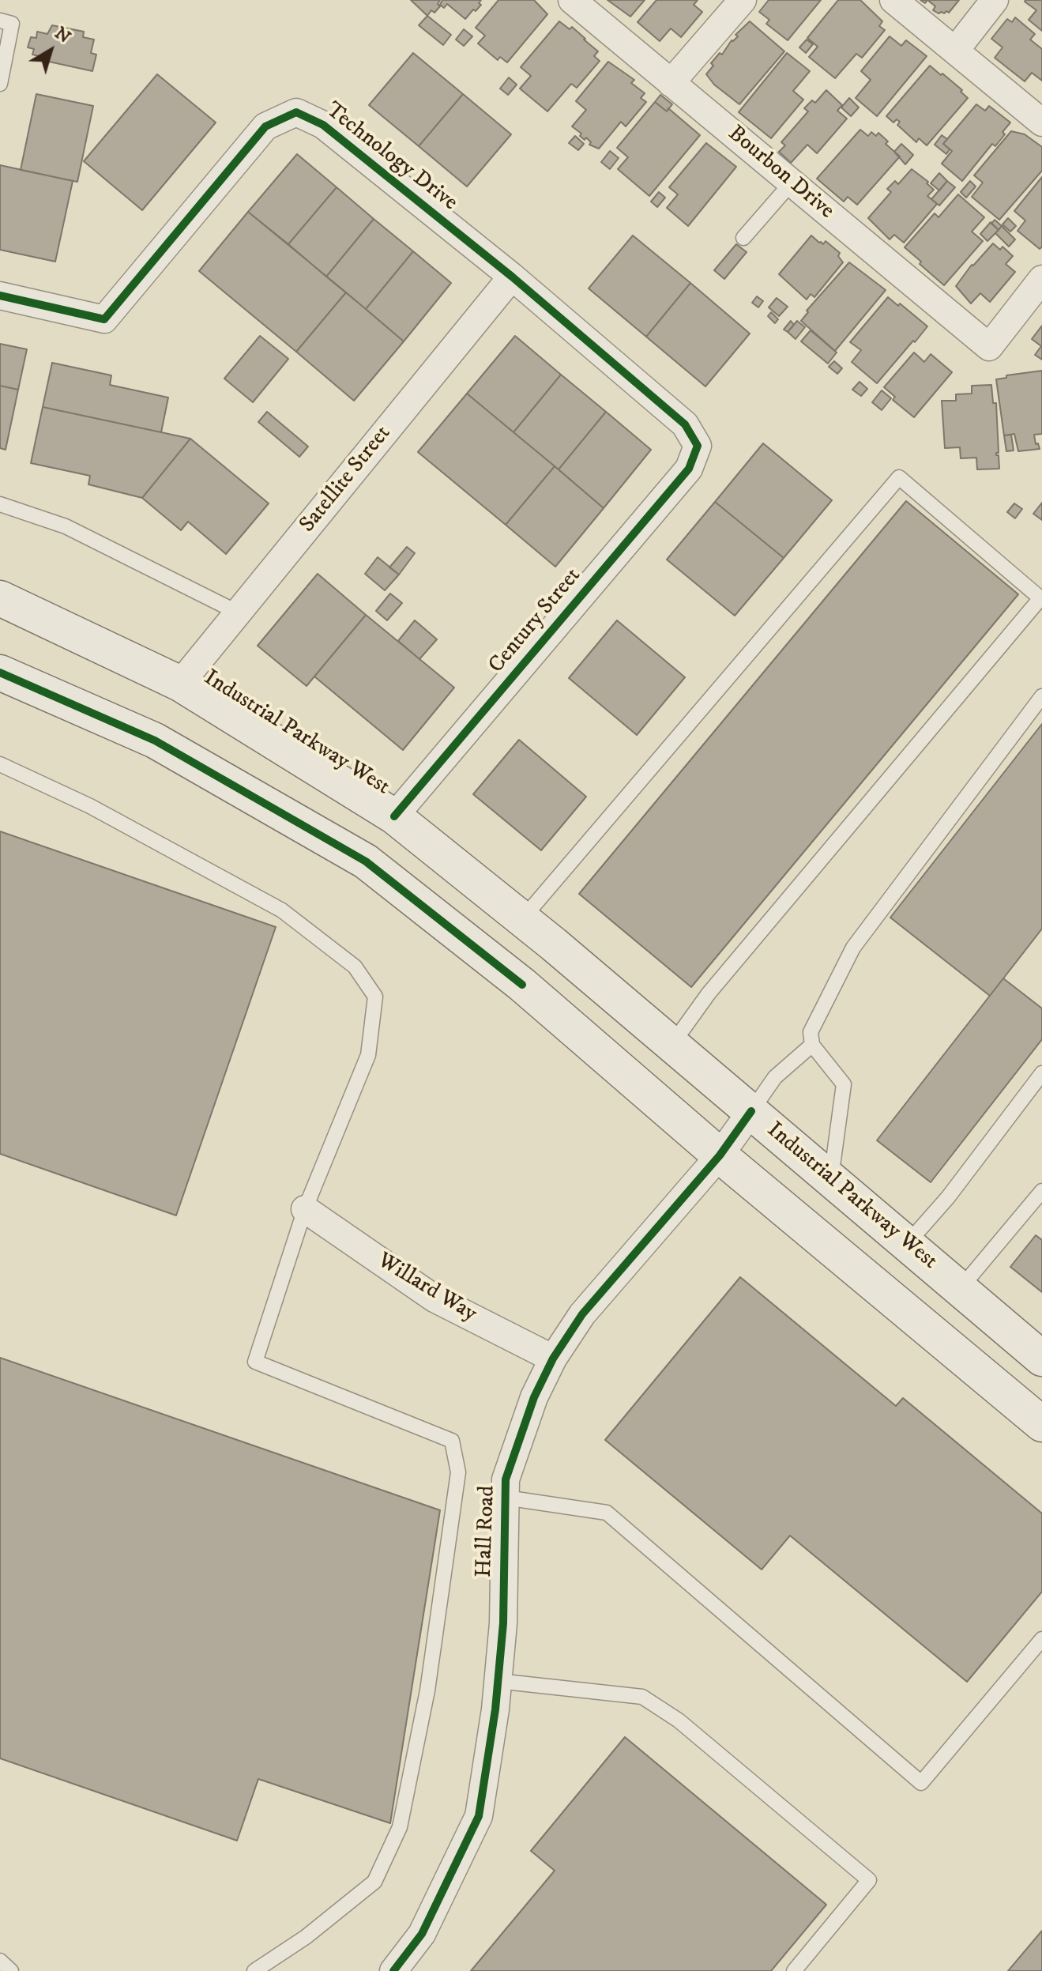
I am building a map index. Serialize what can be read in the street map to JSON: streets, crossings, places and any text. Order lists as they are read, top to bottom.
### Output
{
  "streets": {
    "main road": ["Industrial Parkway West"],
    "street": [
      "Technology Drive",
      "Bourbon Drive",
      "Satellite Street",
      "Century Street",
      "Willard Way",
      "Hall Road"
    ]
  },
  "crossings": [
    ["Technology Drive", "Satellite Street"],
    ["Technology Drive", "Century Street"],
    ["Satellite Street", "Industrial Parkway West"],
    ["Century Street", "Industrial Parkway West"],
    ["Industrial Parkway West", "Hall Road"],
    ["Willard Way", "Hall Road"]
  ],
  "north": "top right"
}
